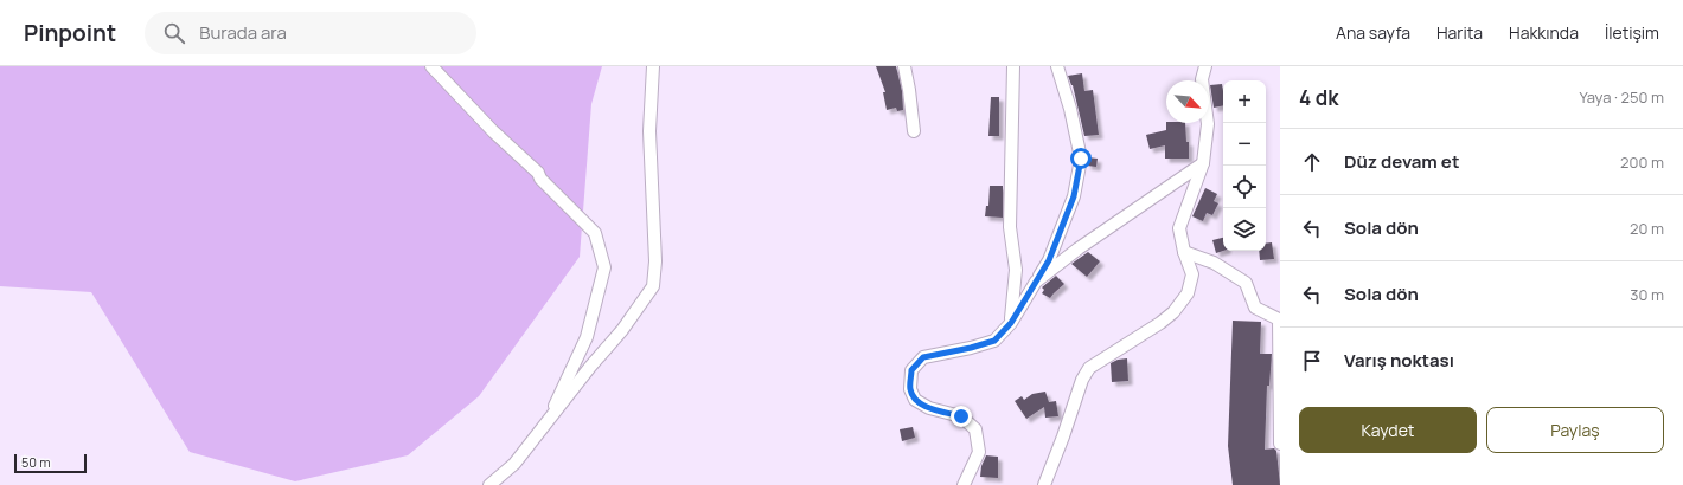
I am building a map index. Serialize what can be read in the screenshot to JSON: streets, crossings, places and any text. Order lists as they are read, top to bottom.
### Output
{
  "scale_bar": "50 m",
  "north": "bottom right",
  "page": {
    "header": "Pinpoint",
    "search": "Burada ara",
    "nav": [
      "Ana sayfa",
      "Harita",
      "Hakkında",
      "İletişim"
    ],
    "heading": ["4 dk", "Yaya · 250 m"],
    "map_buttons": ["+", "−"],
    "list": [
      ["Düz devam et", "200 m"],
      ["Sola dön", "20 m"],
      ["Sola dön", "30 m"],
      "Varış noktası"
    ],
    "buttons": ["Kaydet", "Paylaş"],
    "scale": "50 m"
  }
}
